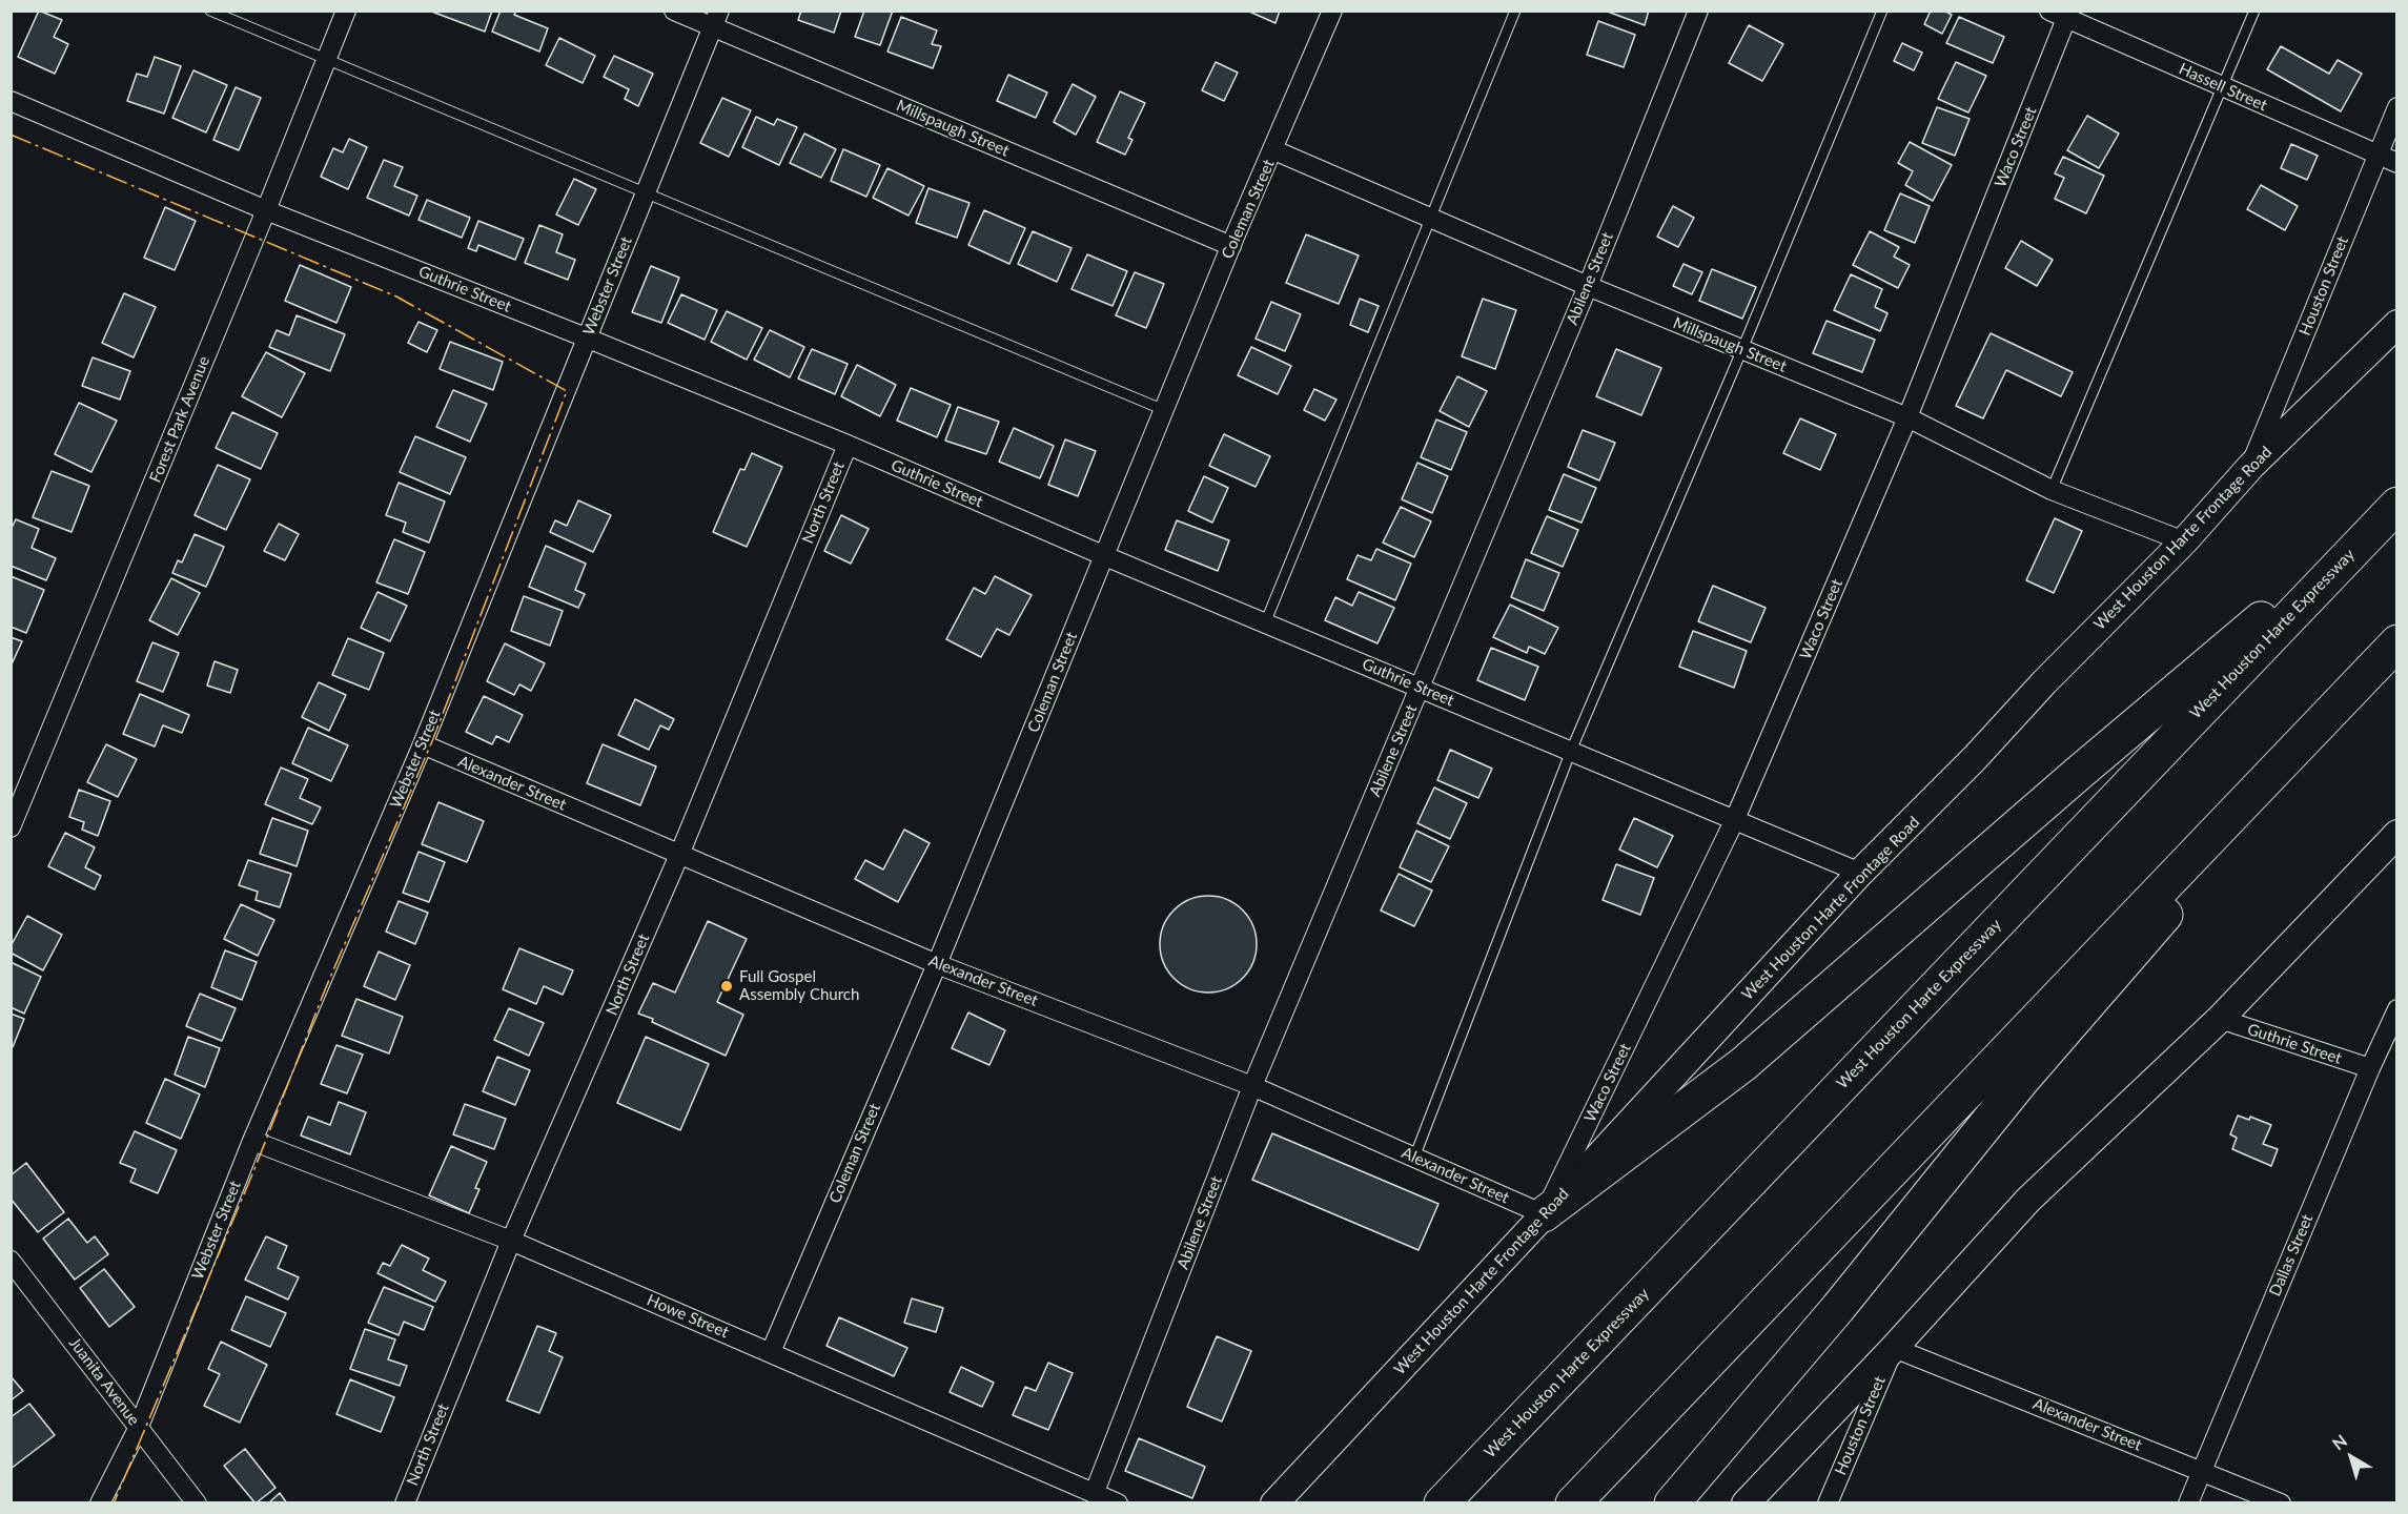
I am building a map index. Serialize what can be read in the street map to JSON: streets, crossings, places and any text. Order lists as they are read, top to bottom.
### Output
{
  "streets": {
    "highway": ["West Houston Harte Expressway"],
    "main road": ["West Houston Harte Frontage Road"],
    "street": [
      "Hassell Street",
      "Millspaugh Street",
      "Waco Street",
      "Coleman Street",
      "Abilene Street",
      "Webster Street",
      "Houston Street",
      "Guthrie Street",
      "Forest Park Avenue",
      "North Street",
      "Alexander Street",
      "Dallas Street",
      "Howe Street",
      "Juanita Avenue"
    ]
  },
  "crossings": [
    ["Hassell Street", "Waco Street"],
    ["Hassell Street", "Houston Street"],
    ["Millspaugh Street", "Waco Street"],
    ["Millspaugh Street", "Coleman Street"],
    ["Millspaugh Street", "Abilene Street"],
    ["Millspaugh Street", "Webster Street"],
    ["Millspaugh Street", "West Houston Harte Frontage Road"],
    ["Waco Street", "Guthrie Street"],
    ["Waco Street", "West Houston Harte Frontage Road"],
    ["Waco Street", "Alexander Street"],
    ["Coleman Street", "Guthrie Street"],
    ["Coleman Street", "Alexander Street"],
    ["Coleman Street", "Howe Street"],
    ["Abilene Street", "Guthrie Street"],
    ["Abilene Street", "Alexander Street"],
    ["Abilene Street", "Howe Street"],
    ["Webster Street", "Guthrie Street"],
    ["Webster Street", "Alexander Street"],
    ["Webster Street", "Howe Street"],
    ["Webster Street", "Juanita Avenue"],
    ["Houston Street", "West Houston Harte Frontage Road"],
    ["Houston Street", "Alexander Street"],
    ["Guthrie Street", "Forest Park Avenue"],
    ["Guthrie Street", "North Street"],
    ["Guthrie Street", "West Houston Harte Frontage Road"],
    ["Guthrie Street", "Dallas Street"],
    ["North Street", "Alexander Street"],
    ["North Street", "Howe Street"],
    ["West Houston Harte Frontage Road", "Alexander Street"],
    ["Alexander Street", "Dallas Street"]
  ],
  "places": ["Full Gospel Assembly Church"],
  "north": "top left"
}
